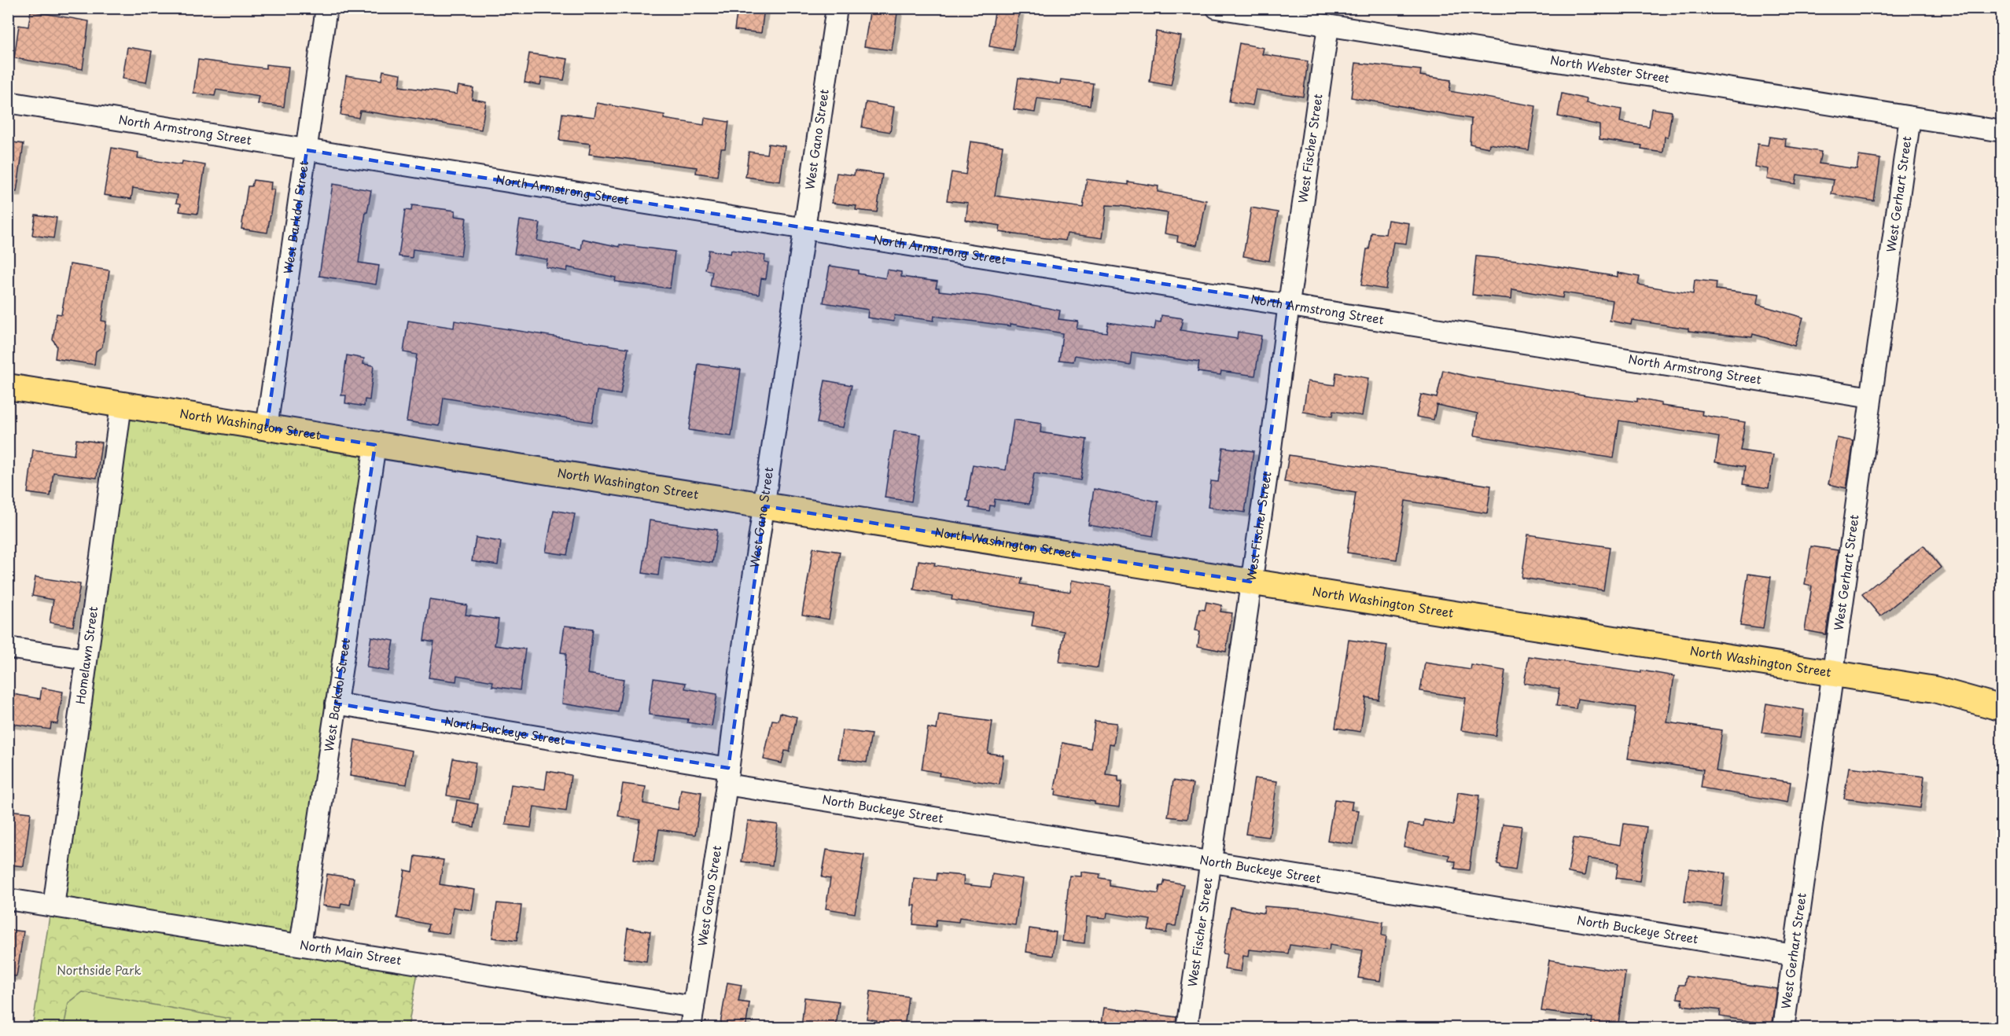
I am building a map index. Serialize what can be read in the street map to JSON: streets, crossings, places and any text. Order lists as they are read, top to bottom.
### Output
{
  "streets": {
    "main road": ["North Washington Street"],
    "street": [
      "North Webster Street",
      "North Armstrong Street",
      "West Gano Street",
      "West Fischer Street",
      "West Gerhart Street",
      "West Barkdol Street",
      "Homelawn Street",
      "North Buckeye Street",
      "North Main Street"
    ]
  },
  "crossings": [
    ["North Webster Street", "West Fischer Street"],
    ["North Webster Street", "West Gerhart Street"],
    ["North Armstrong Street", "West Gano Street"],
    ["North Armstrong Street", "West Fischer Street"],
    ["North Armstrong Street", "West Gerhart Street"],
    ["North Armstrong Street", "West Barkdol Street"],
    ["West Gano Street", "North Washington Street"],
    ["West Gano Street", "North Buckeye Street"],
    ["West Gano Street", "North Main Street"],
    ["West Fischer Street", "North Washington Street"],
    ["West Fischer Street", "North Buckeye Street"],
    ["West Gerhart Street", "North Washington Street"],
    ["West Gerhart Street", "North Buckeye Street"],
    ["West Barkdol Street", "North Washington Street"],
    ["West Barkdol Street", "North Buckeye Street"],
    ["West Barkdol Street", "North Main Street"],
    ["North Washington Street", "Homelawn Street"],
    ["Homelawn Street", "North Main Street"]
  ],
  "parks": ["Northside Park"]
}
